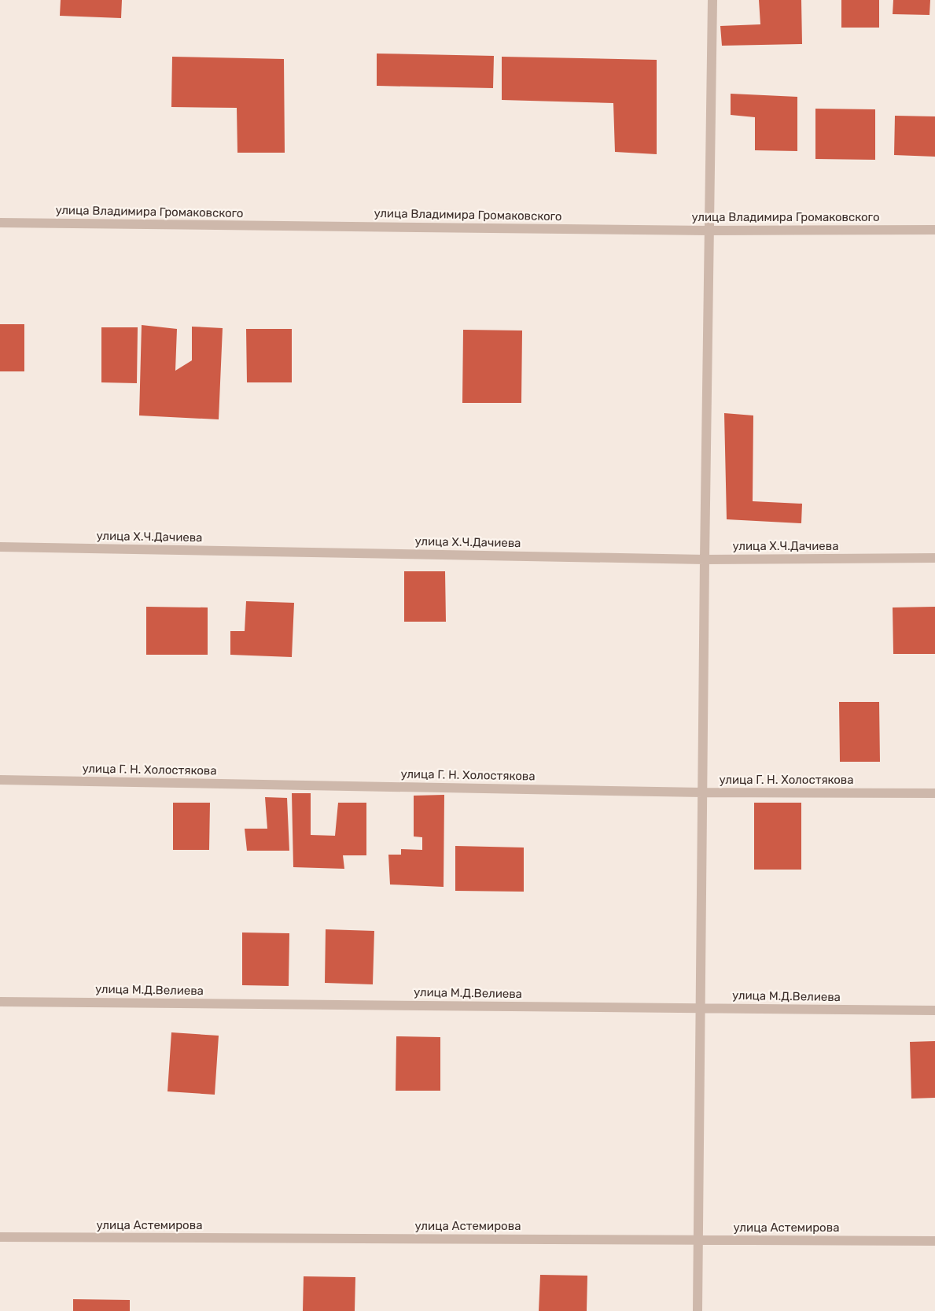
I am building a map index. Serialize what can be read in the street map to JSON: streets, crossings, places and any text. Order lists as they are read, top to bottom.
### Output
{
  "streets": {
    "street": [
      "улица Владимира Громаковского",
      "улица Х.Ч.Дачиева",
      "улица Г. Н. Холостякова",
      "улица М.Д.Велиева",
      "улица Астемирова"
    ]
  }
}
